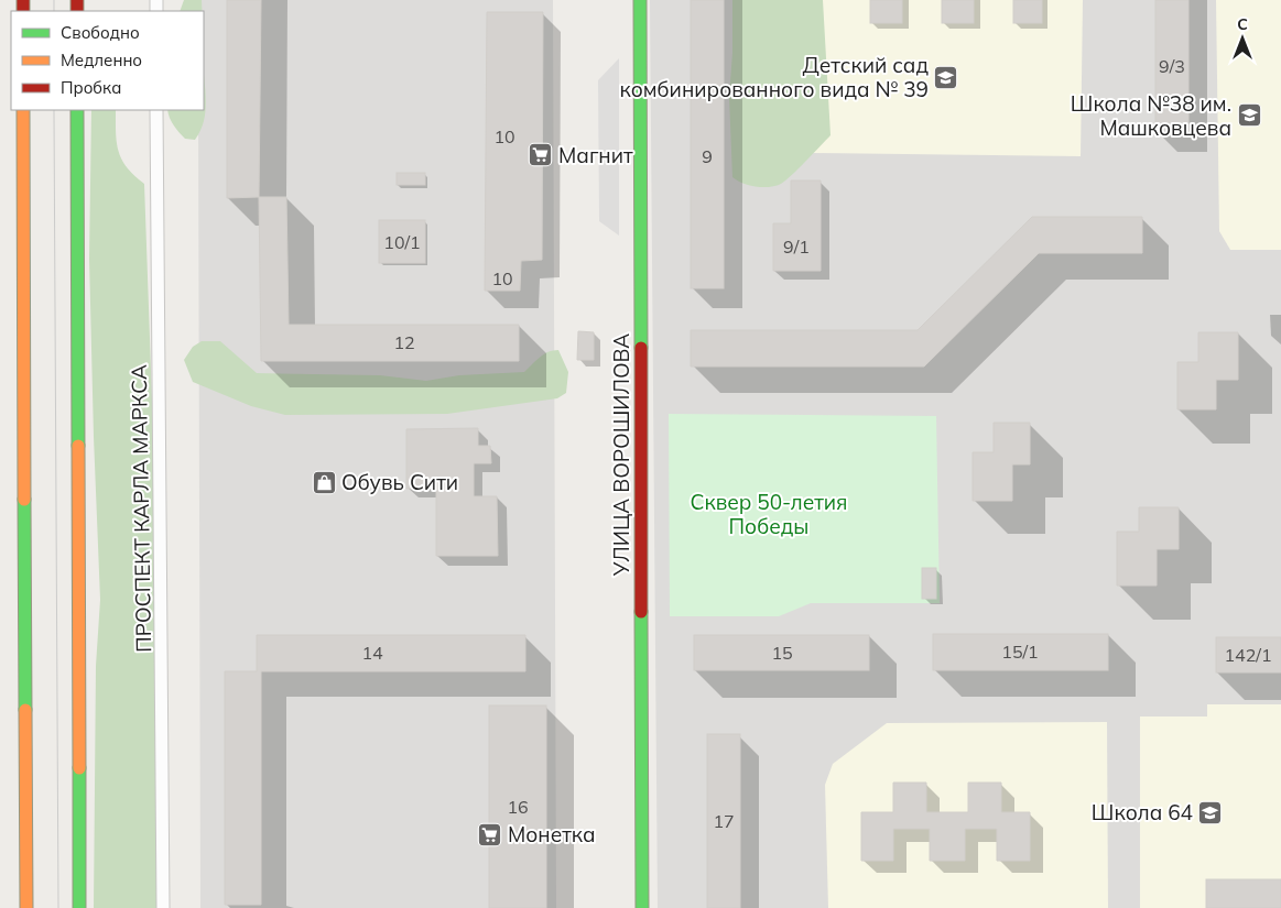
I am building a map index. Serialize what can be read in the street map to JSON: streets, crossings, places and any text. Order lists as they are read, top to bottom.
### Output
{
  "streets": {
    "main road": ["УЛИЦА ВОРОШИЛОВА"],
    "street": ["ПРОСПЕКТ КАРЛА МАРКСА"]
  },
  "parks": ["Сквер 50-летия Победы"],
  "places": {
    "school or university": ["Детский сад комбинированного вида № 39", "Школа №38 им. Машковцева", "Школа 64"],
    "supermarket": ["Магнит", "Монетка"],
    "shop": ["Обувь Сити"]
  },
  "house_numbers": [
    "9/3",
    "10",
    "9",
    "10/1",
    "9/1",
    "10",
    "12",
    "15/1",
    "14",
    "15",
    "142/1",
    "16",
    "17"
  ],
  "legend": ["Свободно", "Медленно", "Пробка"],
  "north": "top"
}
